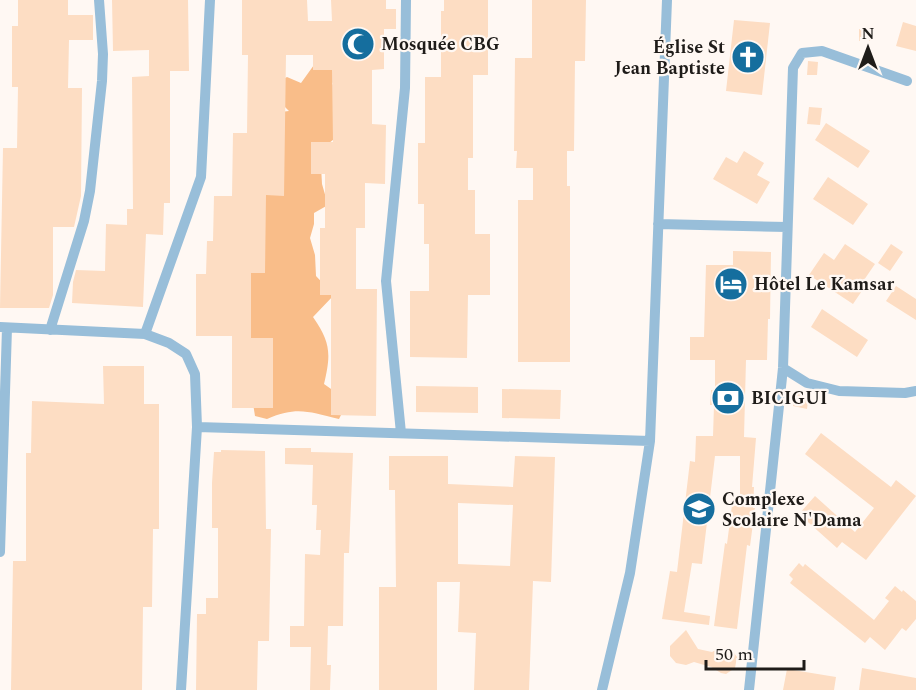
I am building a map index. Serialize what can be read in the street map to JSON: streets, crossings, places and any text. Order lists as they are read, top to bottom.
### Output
{
  "places": {
    "mosque": ["Mosquée CBG"],
    "church": ["Église St Jean Baptiste"],
    "hotel": ["Hôtel Le Kamsar"],
    "bank": ["BICIGUI"],
    "school or university": ["Complexe Scolaire N'Dama"]
  },
  "scale_bar": "50 m",
  "north": "top"
}
